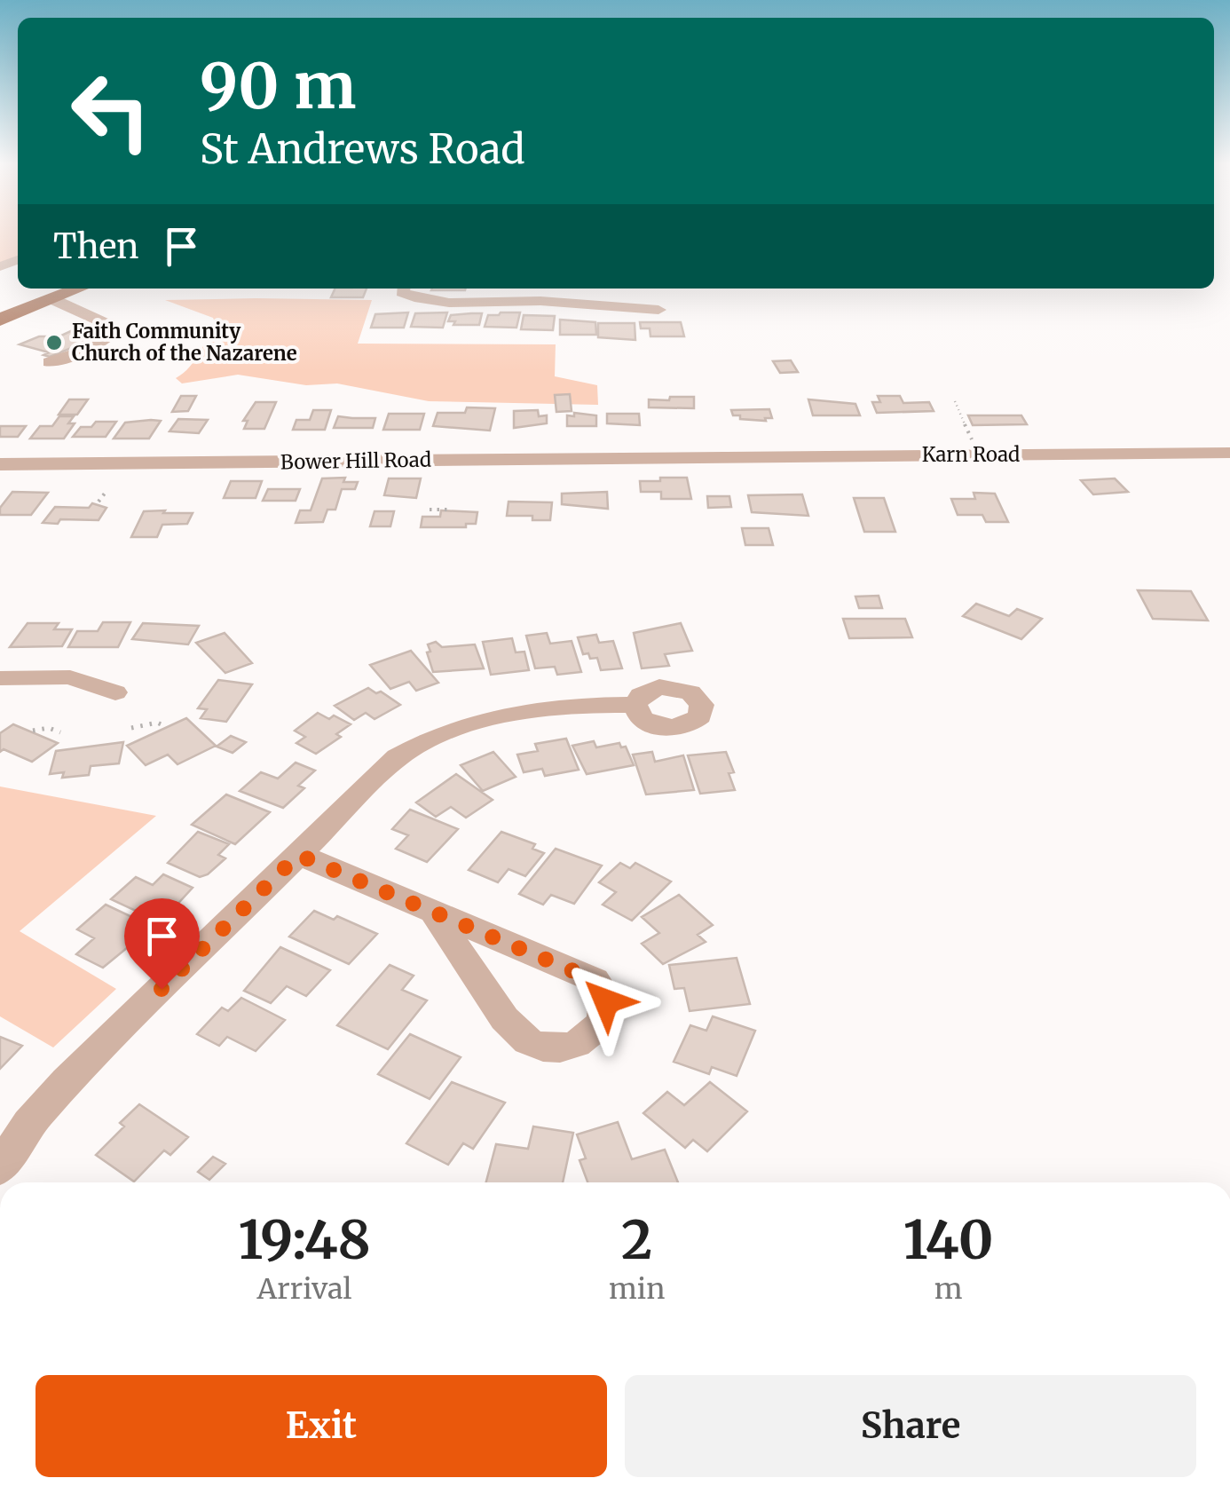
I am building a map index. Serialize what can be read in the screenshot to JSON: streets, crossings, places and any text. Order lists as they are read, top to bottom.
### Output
{
  "streets": {
    "street": ["Karn Road", "Bower Hill Road"]
  },
  "crossings": [
    ["Karn Road", "Bower Hill Road"]
  ],
  "places": ["Faith Community Church of the Nazarene"],
  "page": {
    "turn": ["90 m", "St Andrews Road"],
    "then": "Then",
    "eta": [
      "19:48",
      "Arrival",
      "2",
      "min",
      "140",
      "m"
    ],
    "buttons": ["Exit", "Share"]
  }
}
